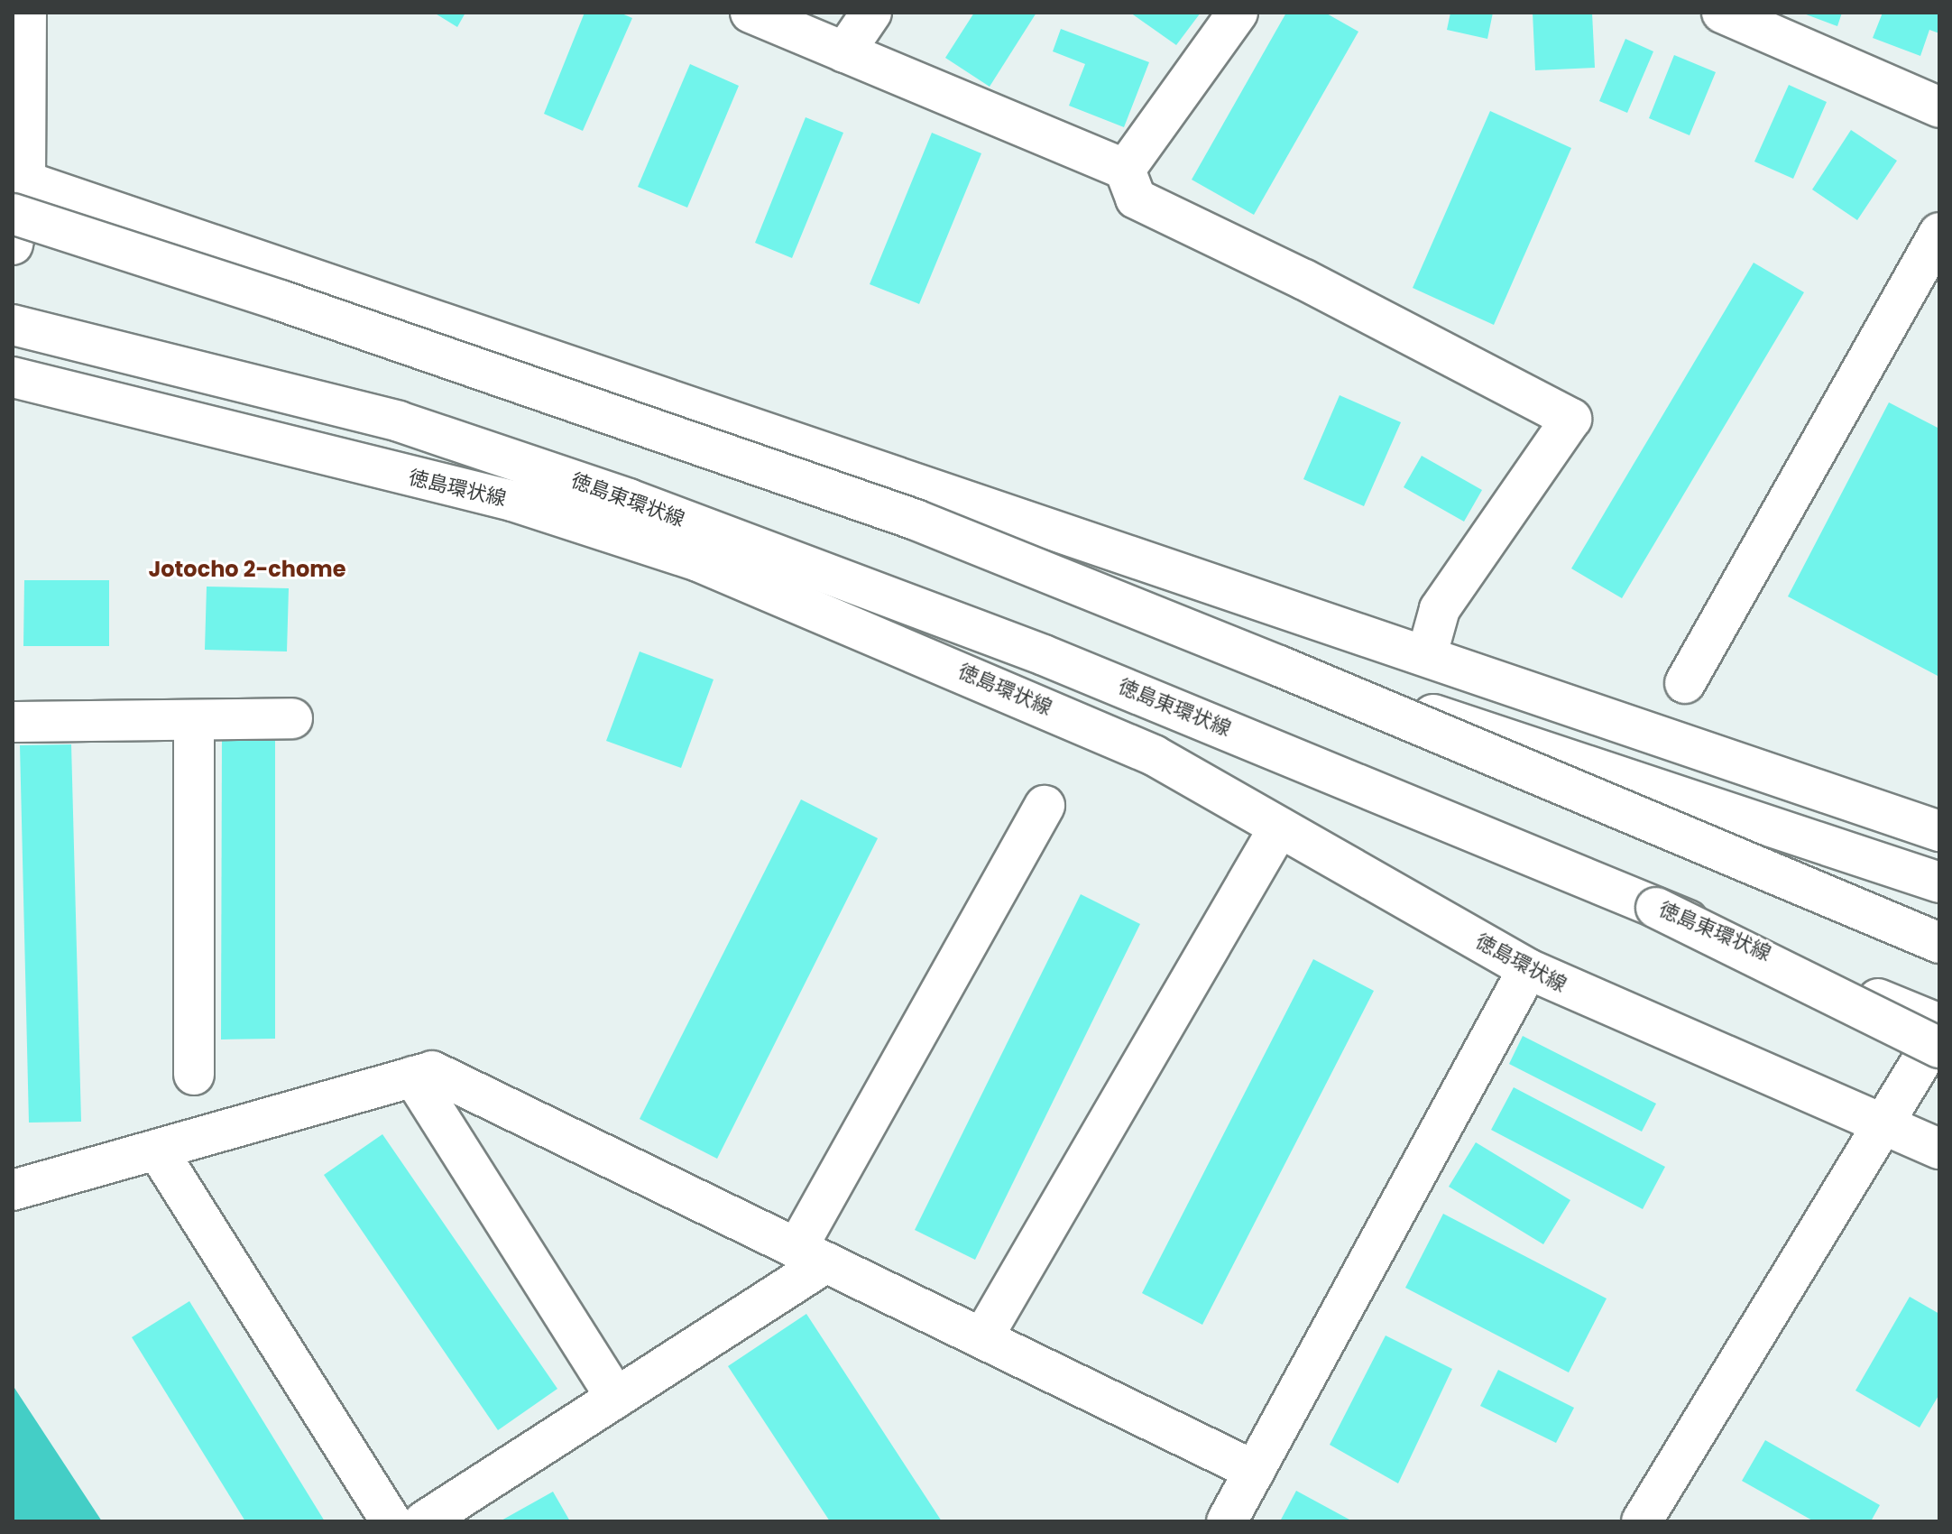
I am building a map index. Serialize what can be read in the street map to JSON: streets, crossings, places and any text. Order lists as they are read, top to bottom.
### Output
{
  "streets": {
    "main road": ["徳島環状線", "徳島東環状線"]
  },
  "districts": ["Jotocho 2-chome"]
}
